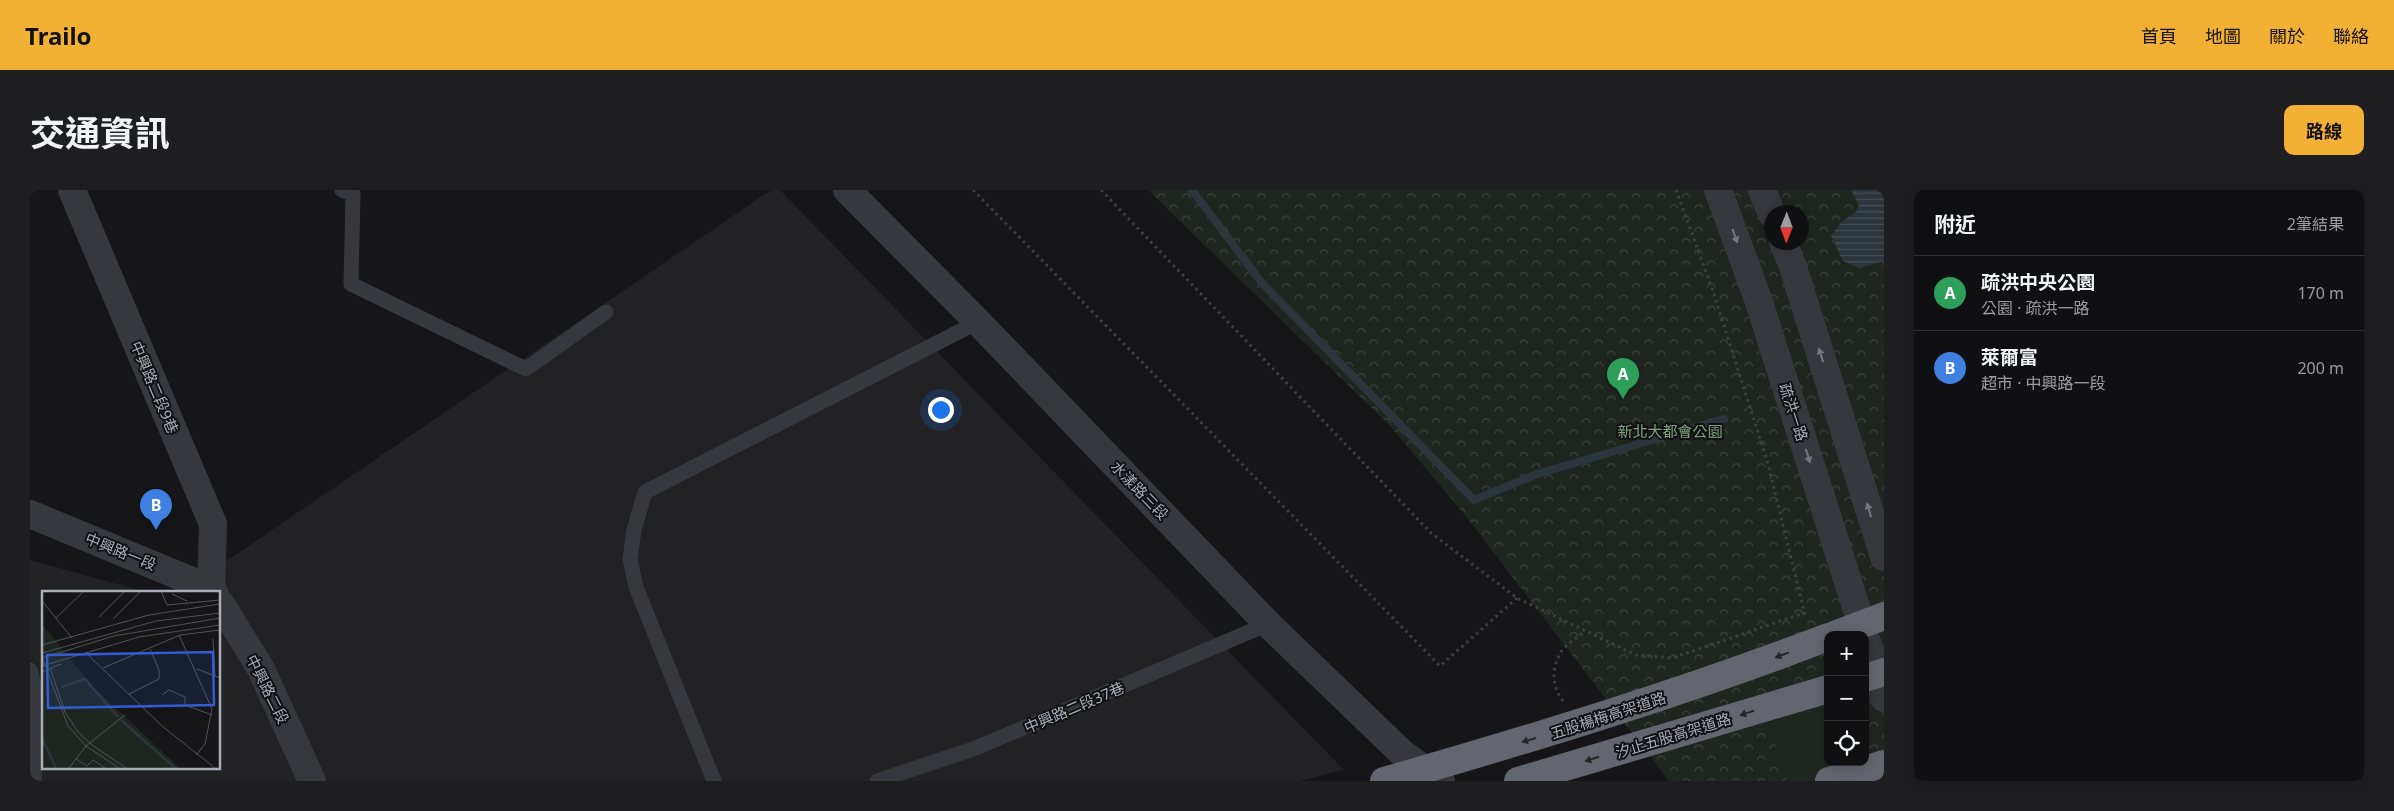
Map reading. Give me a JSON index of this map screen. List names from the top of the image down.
{
  "streets": {
    "highway": ["五股楊梅高架道路", "汐止五股高架道路"],
    "street": [
      "中興路二段9巷",
      "疏洪一路",
      "水漾路三段",
      "中興路一段",
      "中興路二段"
    ],
    "lane": ["中興路二段37巷"]
  },
  "crossings": [
    ["水漾路三段", "中興路二段37巷"]
  ],
  "one_way": ["五股楊梅高架道路", "汐止五股高架道路"],
  "parks": ["新北大都會公園"],
  "north": "bottom",
  "page": {
    "header": "Trailo",
    "nav": [
      "首頁",
      "地圖",
      "關於",
      "聯絡"
    ],
    "title": "交通資訊",
    "buttons": "路線",
    "heading": ["附近", "2筆結果"],
    "list": [
      {
        "mark": "A",
        "name": "疏洪中央公園",
        "note": "公園 · 疏洪一路",
        "value": "170 m"
      },
      {
        "mark": "B",
        "name": "萊爾富",
        "note": "超市 · 中興路一段",
        "value": "200 m"
      }
    ],
    "pins": ["A", "B"],
    "map_buttons": ["+", "−"]
  }
}
